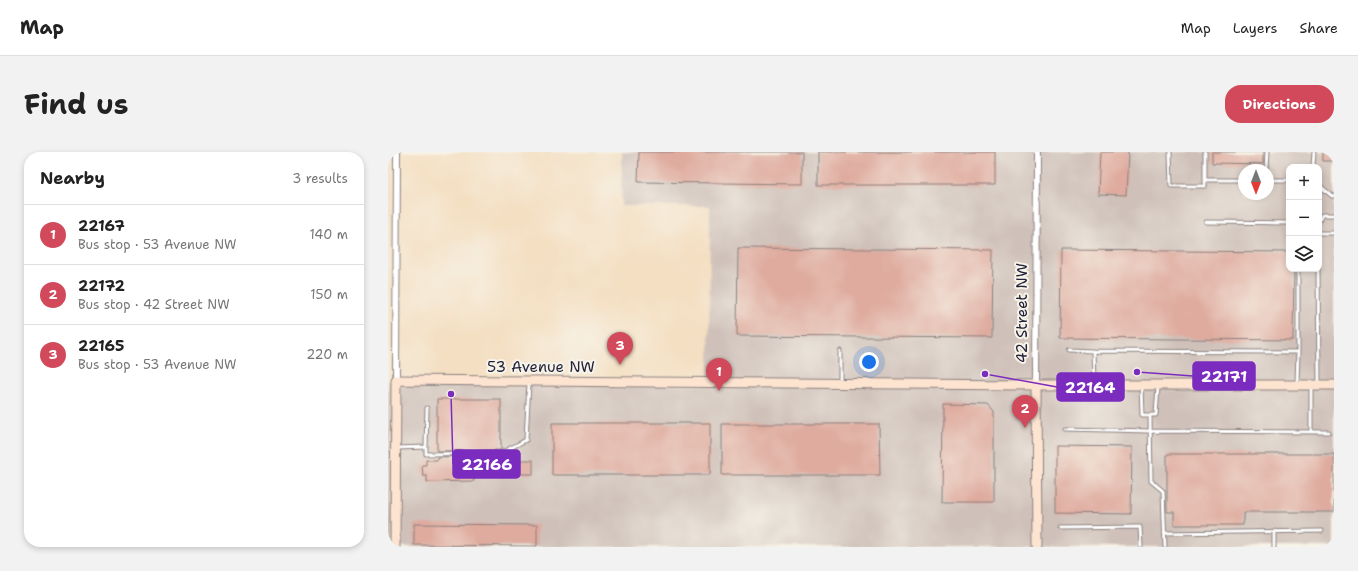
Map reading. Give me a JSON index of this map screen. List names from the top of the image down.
{
  "streets": {
    "street": ["42 Street NW", "53 Avenue NW"]
  },
  "crossings": [
    ["42 Street NW", "53 Avenue NW"]
  ],
  "places": ["22171", "22164", "22166"],
  "north": "bottom",
  "page": {
    "header": "Map",
    "nav": ["Map", "Layers", "Share"],
    "title": "Find us",
    "buttons": "Directions",
    "heading": ["Nearby", "3 results"],
    "map_buttons": ["+", "−"],
    "list": [
      {
        "mark": "1",
        "name": "22167",
        "note": "Bus stop · 53 Avenue NW",
        "value": "140 m"
      },
      {
        "mark": "2",
        "name": "22172",
        "note": "Bus stop · 42 Street NW",
        "value": "150 m"
      },
      {
        "mark": "3",
        "name": "22165",
        "note": "Bus stop · 53 Avenue NW",
        "value": "220 m"
      }
    ],
    "pins": ["3", "1", "2"]
  }
}
